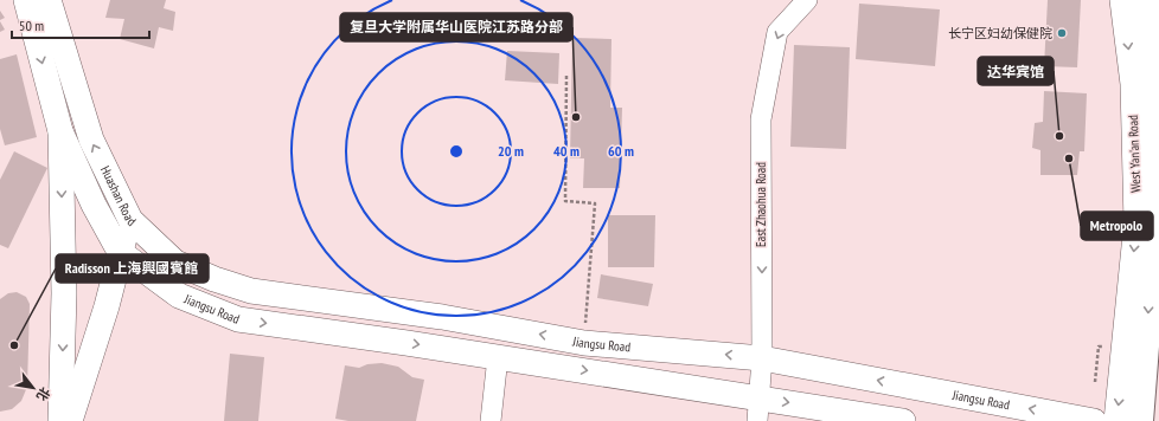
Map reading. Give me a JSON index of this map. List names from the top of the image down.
{
  "streets": {
    "main road": ["West Yan'an Road", "Huashan Road", "Jiangsu Road"],
    "street": ["East Zhaohua Road"]
  },
  "crossings": [
    ["Huashan Road", "Jiangsu Road"],
    ["East Zhaohua Road", "Jiangsu Road"]
  ],
  "one_way": ["West Yan'an Road", "East Zhaohua Road"],
  "places": [
    "长宁区妇幼保健院",
    "复旦大学附属华山医院江苏路分部",
    "达华宾馆",
    "Metropolo",
    "Radisson 上海興國賓館"
  ],
  "scale_bar": "50 m",
  "north": "bottom right",
  "rings": ["20 m", "40 m", "60 m"]
}
